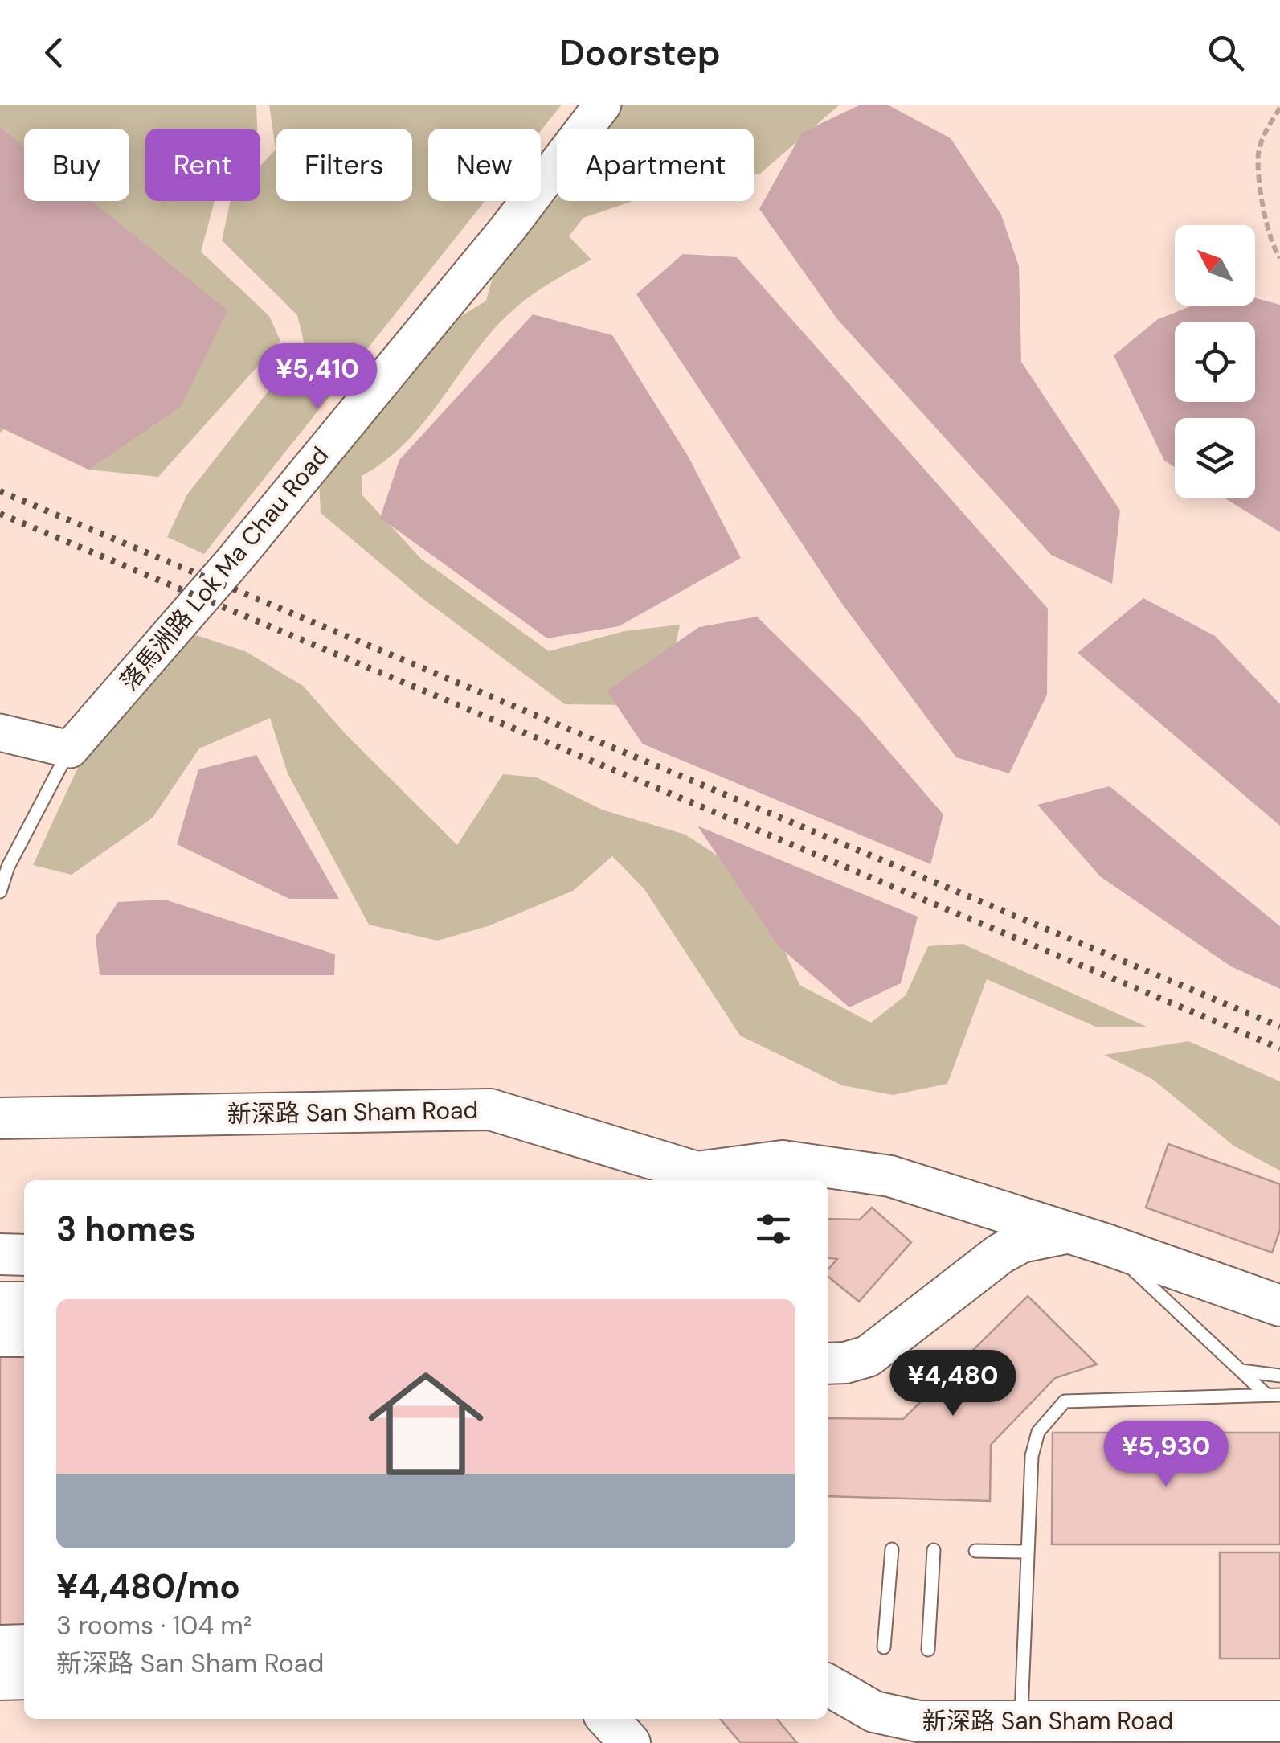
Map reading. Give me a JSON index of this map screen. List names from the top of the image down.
{
  "streets": {
    "main road": ["新深路 San Sham Road"],
    "street": ["落馬洲路 Lok Ma Chau Road"]
  },
  "north": "top left",
  "page": {
    "header": "Doorstep",
    "chip": [
      "Buy",
      "Rent",
      "Filters",
      "New",
      "Apartment"
    ],
    "price": ["¥5,410", "¥4,480", "¥5,930"],
    "heading": "3 homes",
    "list": [
      {
        "name": "¥4,480/mo",
        "note": "3 rooms · 104 m² · 新深路 San Sham Road"
      }
    ]
  }
}
